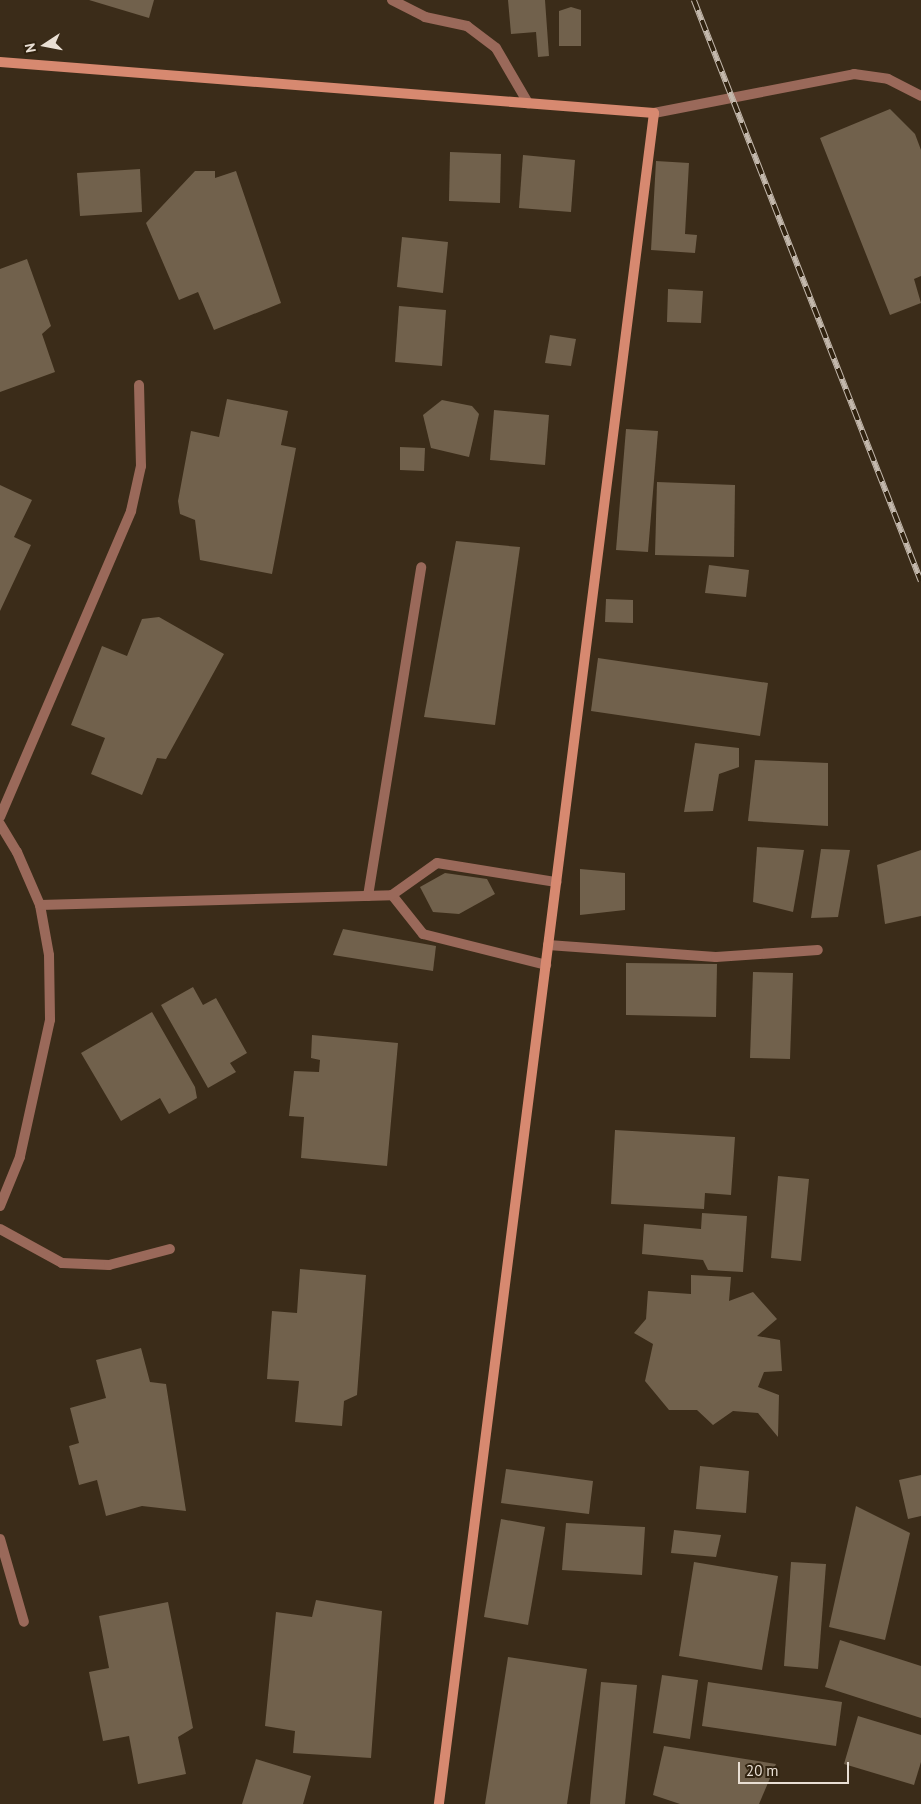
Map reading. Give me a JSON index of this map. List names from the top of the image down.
{
  "scale_bar": "20 m",
  "north": "left"
}
